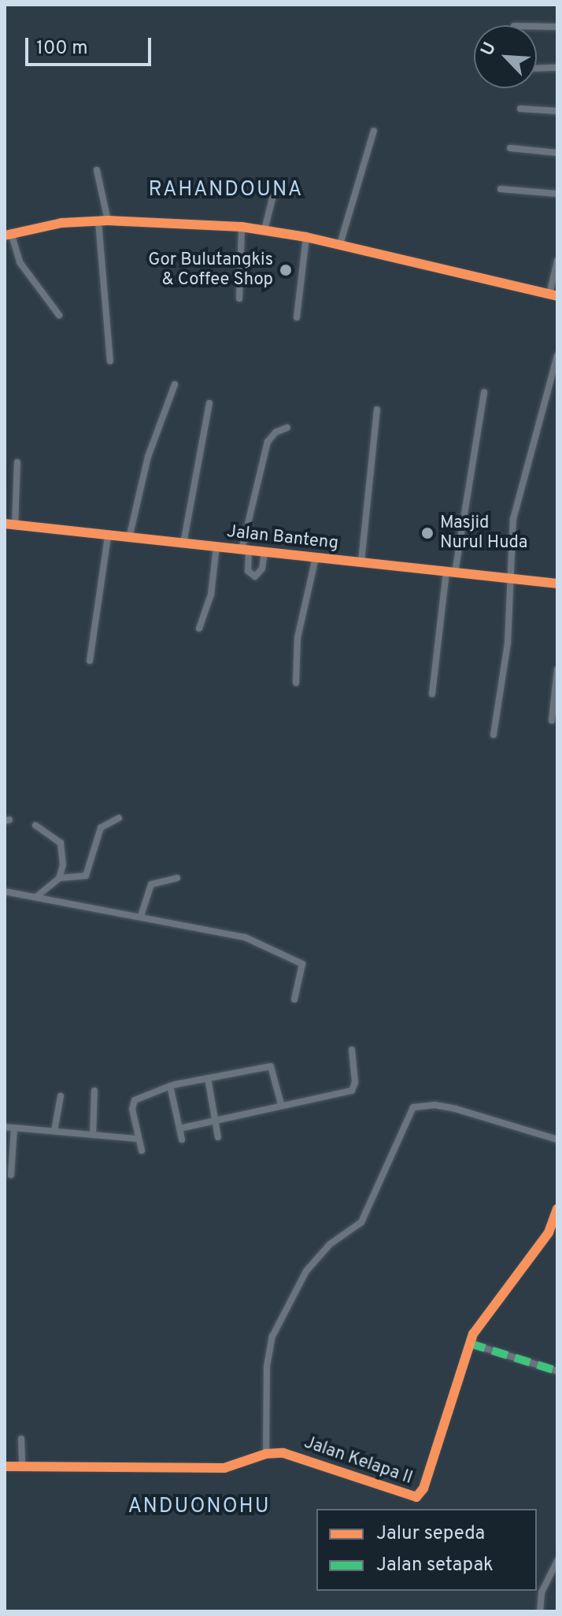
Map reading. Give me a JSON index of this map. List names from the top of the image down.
{
  "streets": {
    "street": ["Jalan Banteng", "Jalan Kelapa II"]
  },
  "districts": ["RAHANDOUNA", "ANDUONOHU"],
  "places": ["Gor Bulutangkis & Coffee Shop", "Masjid Nurul Huda"],
  "legend": ["Jalur sepeda", "Jalan setapak"],
  "scale_bar": "100 m",
  "north": "top left"
}
